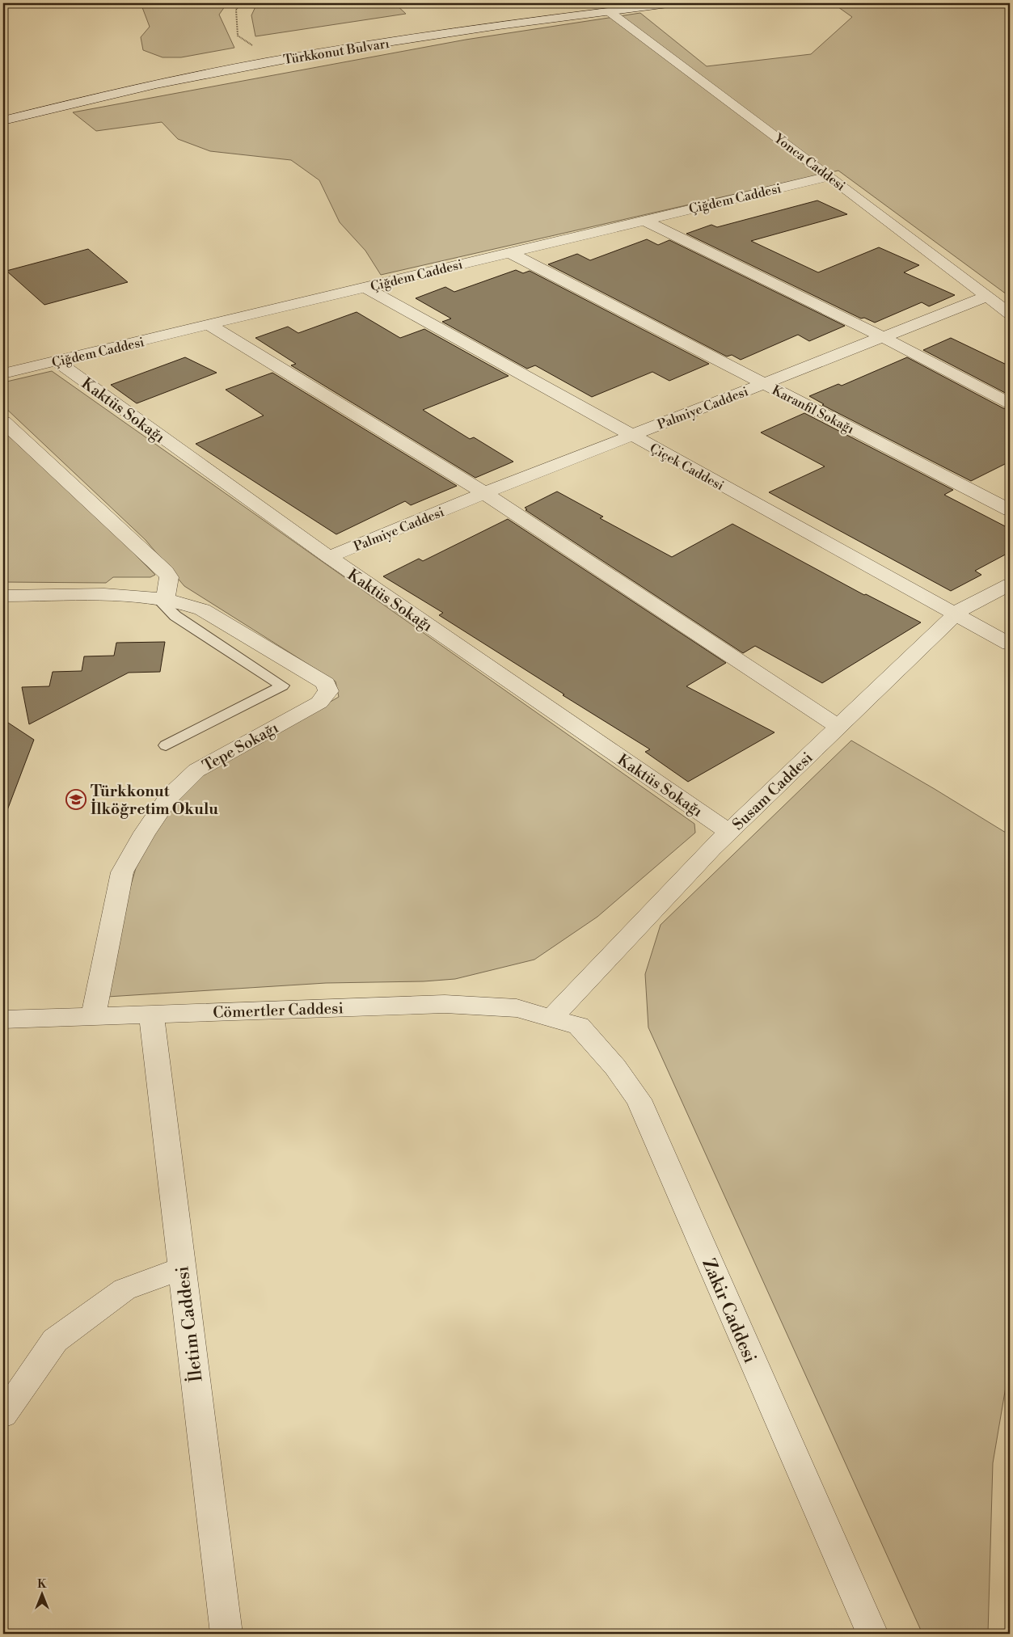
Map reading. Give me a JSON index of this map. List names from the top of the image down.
{
  "streets": {
    "street": [
      "Türkkonut Bulvarı",
      "Yonca Caddesi",
      "Çiğdem Caddesi",
      "Palmiye Caddesi",
      "Karanfil Sokağı",
      "Kaktüs Sokağı",
      "Çiçek Caddesi",
      "Tepe Sokağı",
      "Susam Caddesi",
      "Cömertler Caddesi",
      "Zakir Caddesi",
      "İletim Caddesi"
    ]
  },
  "crossings": [
    ["Türkkonut Bulvarı", "Yonca Caddesi"],
    ["Yonca Caddesi", "Çiğdem Caddesi"],
    ["Yonca Caddesi", "Palmiye Caddesi"],
    ["Çiğdem Caddesi", "Karanfil Sokağı"],
    ["Çiğdem Caddesi", "Kaktüs Sokağı"],
    ["Çiğdem Caddesi", "Çiçek Caddesi"],
    ["Palmiye Caddesi", "Karanfil Sokağı"],
    ["Palmiye Caddesi", "Kaktüs Sokağı"],
    ["Palmiye Caddesi", "Çiçek Caddesi"],
    ["Kaktüs Sokağı", "Susam Caddesi"],
    ["Çiçek Caddesi", "Susam Caddesi"],
    ["Tepe Sokağı", "Cömertler Caddesi"],
    ["Susam Caddesi", "Cömertler Caddesi"],
    ["Susam Caddesi", "Zakir Caddesi"],
    ["Cömertler Caddesi", "Zakir Caddesi"],
    ["Cömertler Caddesi", "İletim Caddesi"]
  ],
  "places": {
    "school or university": ["Türkkonut İlköğretim Okulu"]
  },
  "north": "top"
}
